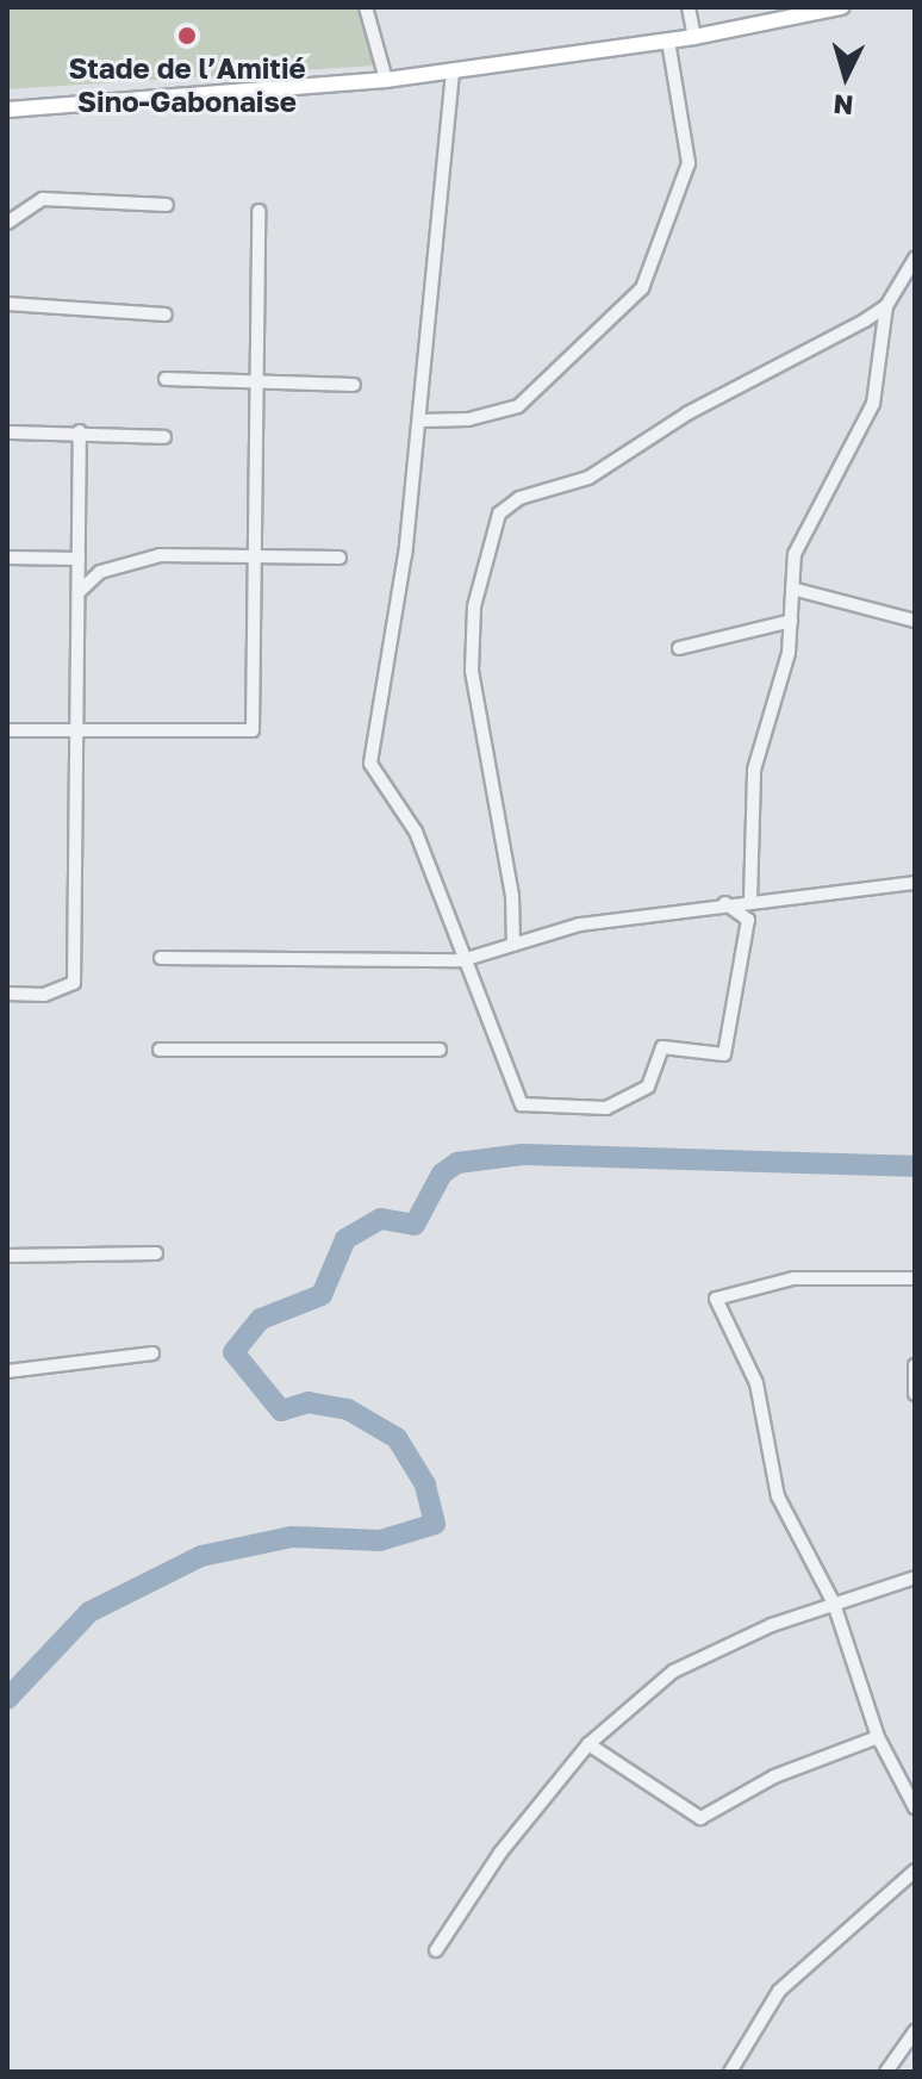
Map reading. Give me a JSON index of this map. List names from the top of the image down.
{
  "places": ["Stade de l’Amitié Sino-Gabonaise"],
  "north": "bottom"
}
